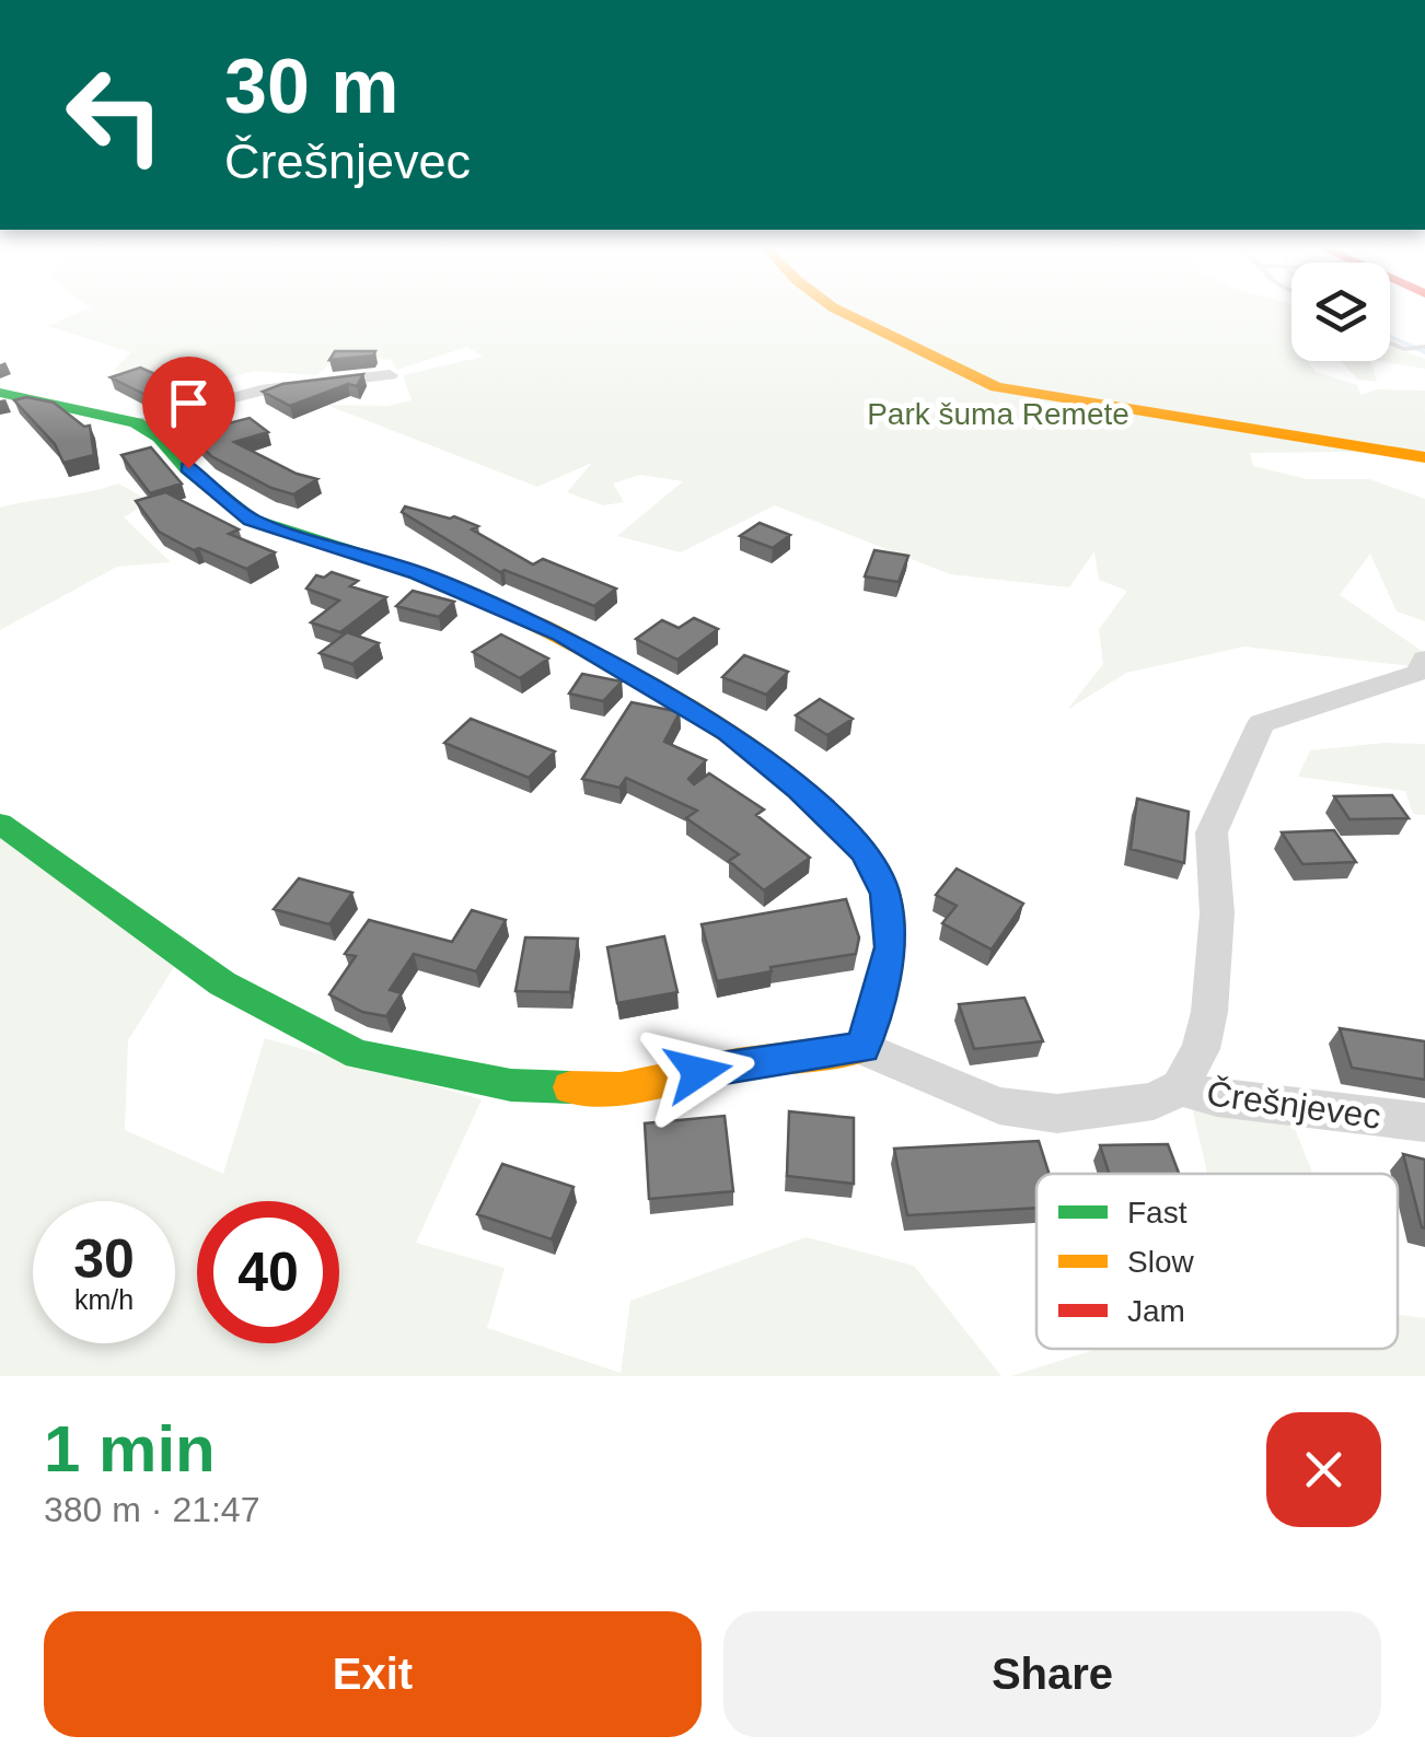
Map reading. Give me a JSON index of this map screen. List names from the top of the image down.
{
  "streets": {
    "street": ["Črešnjevec"]
  },
  "parks": ["Park šuma Remete"],
  "legend": ["Fast", "Slow", "Jam"],
  "page": {
    "turn": ["30 m", "Črešnjevec"],
    "speed": "30 km/h",
    "limit": "40",
    "heading": ["1 min", "380 m · 21:47"],
    "buttons": ["Exit", "Share"]
  }
}
